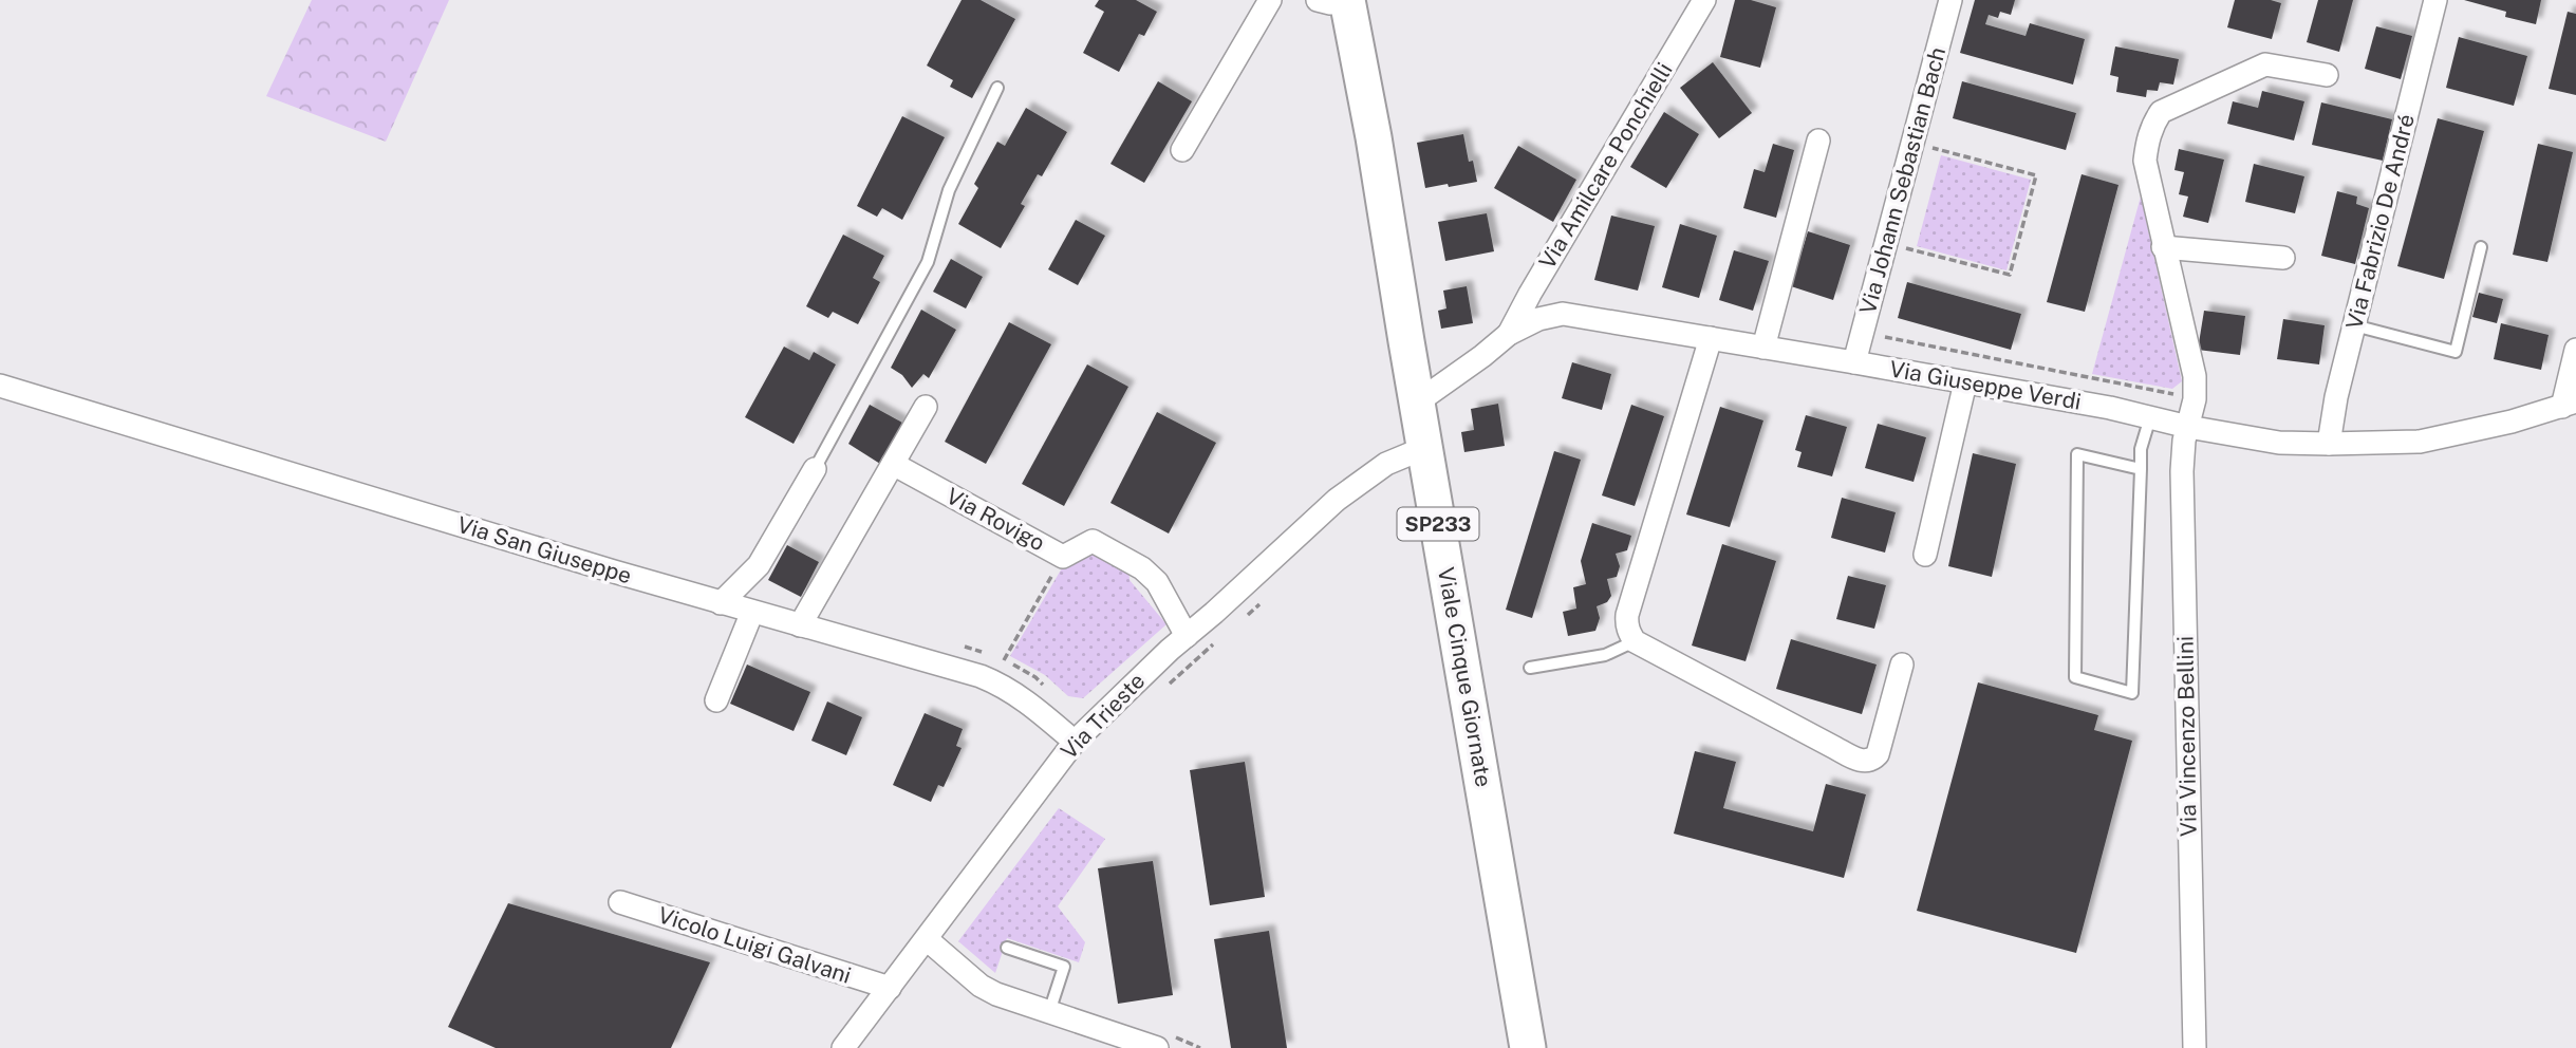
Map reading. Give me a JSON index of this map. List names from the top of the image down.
{
  "streets": {
    "main road": ["SP233", "Viale Cinque Giornate"],
    "street": [
      "Via Amilcare Ponchielli",
      "Via Johann Sebastian Bach",
      "Via Fabrizio De André",
      "Via Giuseppe Verdi",
      "Via Rovigo",
      "Via San Giuseppe",
      "Via Trieste",
      "Via Vincenzo Bellini",
      "Vicolo Luigi Galvani"
    ]
  },
  "crossings": [
    ["Via Amilcare Ponchielli", "Via Giuseppe Verdi"],
    ["Via Johann Sebastian Bach", "Via Giuseppe Verdi"],
    ["Via Fabrizio De André", "Via Giuseppe Verdi"],
    ["Via Giuseppe Verdi", "Viale Cinque Giornate"],
    ["Via Giuseppe Verdi", "Via Vincenzo Bellini"],
    ["Via Rovigo", "Via Trieste"],
    ["Via San Giuseppe", "Via Trieste"],
    ["Viale Cinque Giornate", "Via Trieste"],
    ["Via Trieste", "Vicolo Luigi Galvani"]
  ]
}
